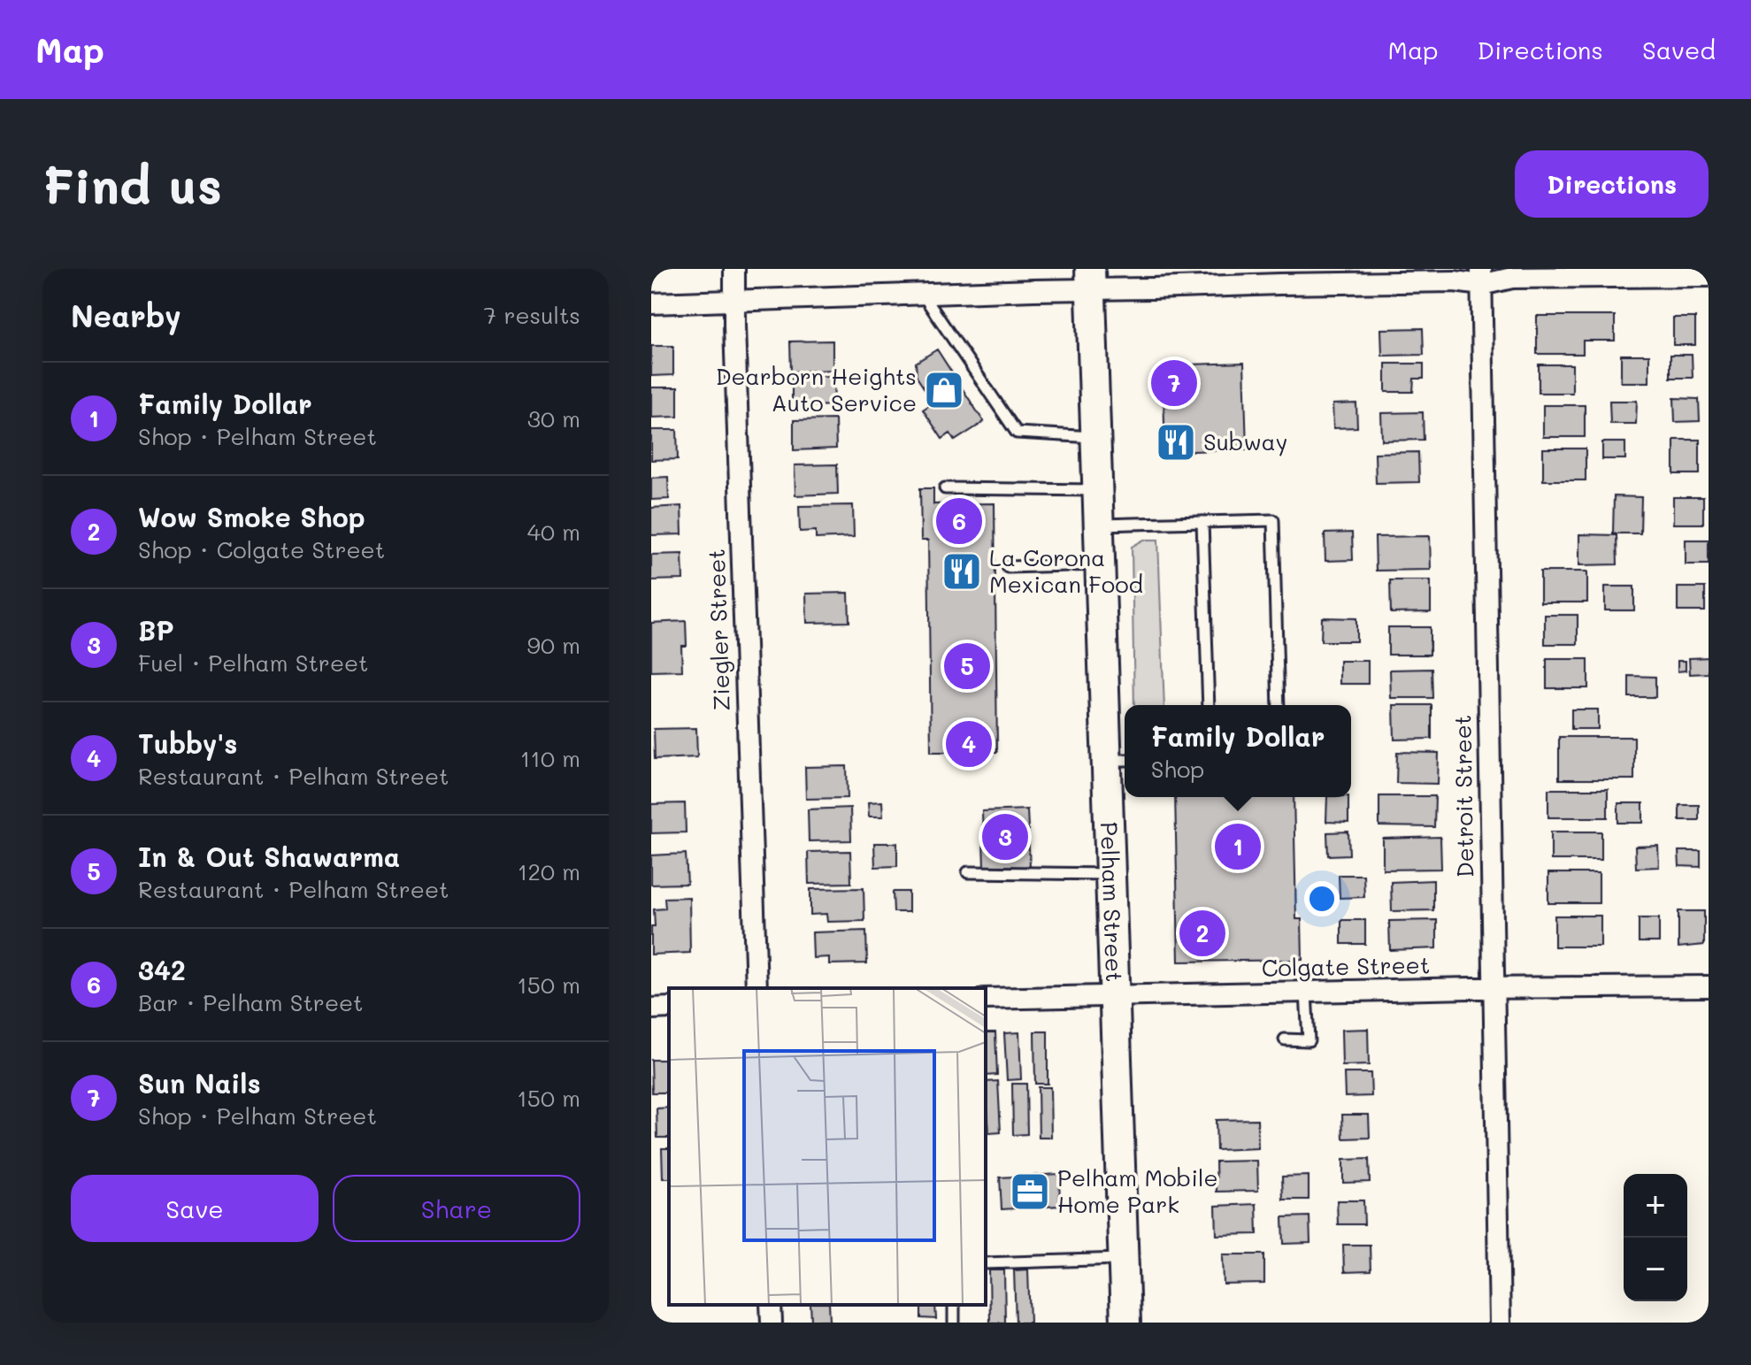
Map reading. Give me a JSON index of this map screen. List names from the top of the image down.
{
  "streets": {
    "street": [
      "Ziegler Street",
      "Detroit Street",
      "Pelham Street",
      "Colgate Street"
    ]
  },
  "crossings": [
    ["Detroit Street", "Colgate Street"],
    ["Pelham Street", "Colgate Street"]
  ],
  "places": {
    "shop": ["Dearborn Heights Auto Service"],
    "restaurant": ["Subway", "La Corona Mexican Food"],
    "office": ["Pelham Mobile Home Park"]
  },
  "page": {
    "header": "Map",
    "nav": ["Map", "Directions", "Saved"],
    "buttons": [
      "Directions",
      ["Save", "Share"]
    ],
    "title": "Find us",
    "heading": ["Nearby", "7 results"],
    "pins": [
      "7",
      "6",
      "5",
      "4",
      "3",
      "1",
      "2"
    ],
    "list": [
      {
        "mark": "1",
        "name": "Family Dollar",
        "note": "Shop · Pelham Street",
        "value": "30 m"
      },
      {
        "mark": "2",
        "name": "Wow Smoke Shop",
        "note": "Shop · Colgate Street",
        "value": "40 m"
      },
      {
        "mark": "3",
        "name": "BP",
        "note": "Fuel · Pelham Street",
        "value": "90 m"
      },
      {
        "mark": "4",
        "name": "Tubby's",
        "note": "Restaurant · Pelham Street",
        "value": "110 m"
      },
      {
        "mark": "5",
        "name": "In & Out Shawarma",
        "note": "Restaurant · Pelham Street",
        "value": "120 m"
      },
      {
        "mark": "6",
        "name": "342",
        "note": "Bar · Pelham Street",
        "value": "150 m"
      },
      {
        "mark": "7",
        "name": "Sun Nails",
        "note": "Shop · Pelham Street",
        "value": "150 m"
      }
    ],
    "popup": ["Family Dollar", "Shop"],
    "map_buttons": ["+", "−"]
  }
}
